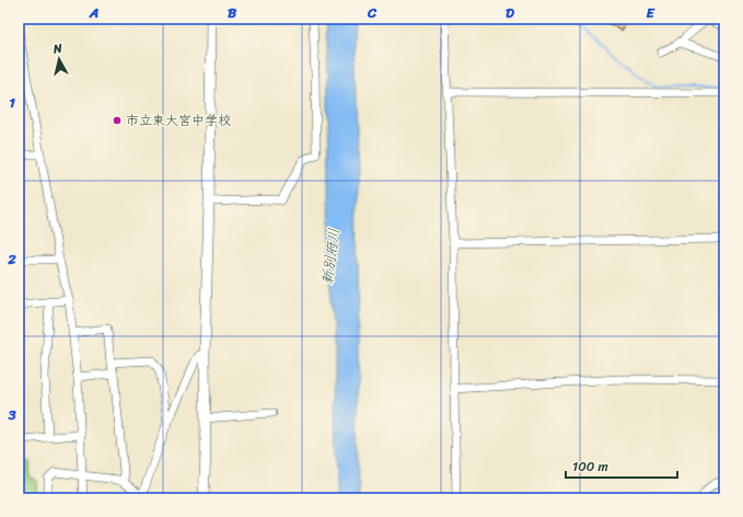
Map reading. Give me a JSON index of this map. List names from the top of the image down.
{
  "water": ["新別府川"],
  "places": ["市立東大宮中学校"],
  "scale_bar": "100 m",
  "north": "top",
  "grid": {
    "columns": [
      "A",
      "B",
      "C",
      "D",
      "E"
    ],
    "rows": ["1", "2", "3"]
  }
}
